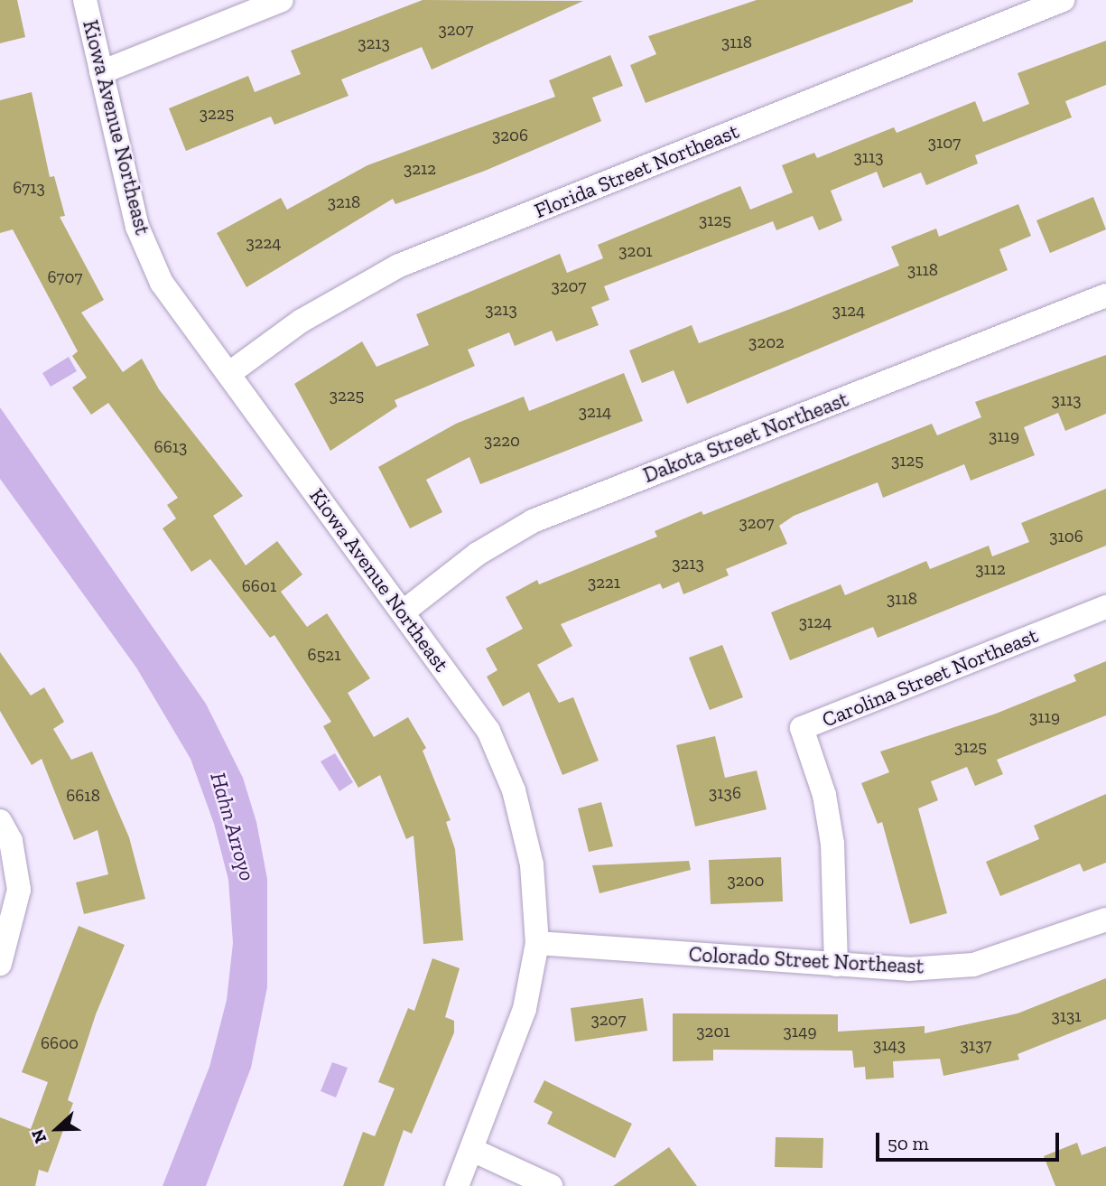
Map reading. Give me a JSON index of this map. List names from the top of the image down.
{
  "streets": {
    "street": [
      "Kiowa Avenue Northeast",
      "Florida Street Northeast",
      "Dakota Street Northeast",
      "Carolina Street Northeast",
      "Colorado Street Northeast"
    ]
  },
  "crossings": [
    ["Kiowa Avenue Northeast", "Florida Street Northeast"],
    ["Kiowa Avenue Northeast", "Dakota Street Northeast"],
    ["Kiowa Avenue Northeast", "Colorado Street Northeast"],
    ["Carolina Street Northeast", "Colorado Street Northeast"]
  ],
  "water": ["Hahn Arroyo"],
  "house_numbers": [
    "3207",
    "3118",
    "3213",
    "3225",
    "3206",
    "3107",
    "3113",
    "3212",
    "6713",
    "3218",
    "3125",
    "3224",
    "3201",
    "3118",
    "6707",
    "3207",
    "3213",
    "3124",
    "3202",
    "3225",
    "3113",
    "3214",
    "3119",
    "3220",
    "6613",
    "3125",
    "3207",
    "3106",
    "3213",
    "3112",
    "3221",
    "6601",
    "3118",
    "3124",
    "6521",
    "3119",
    "3125",
    "3136",
    "6618",
    "3200",
    "3131",
    "3207",
    "3201",
    "3149",
    "6600",
    "3143",
    "3137"
  ],
  "scale_bar": "50 m",
  "north": "left"
}
